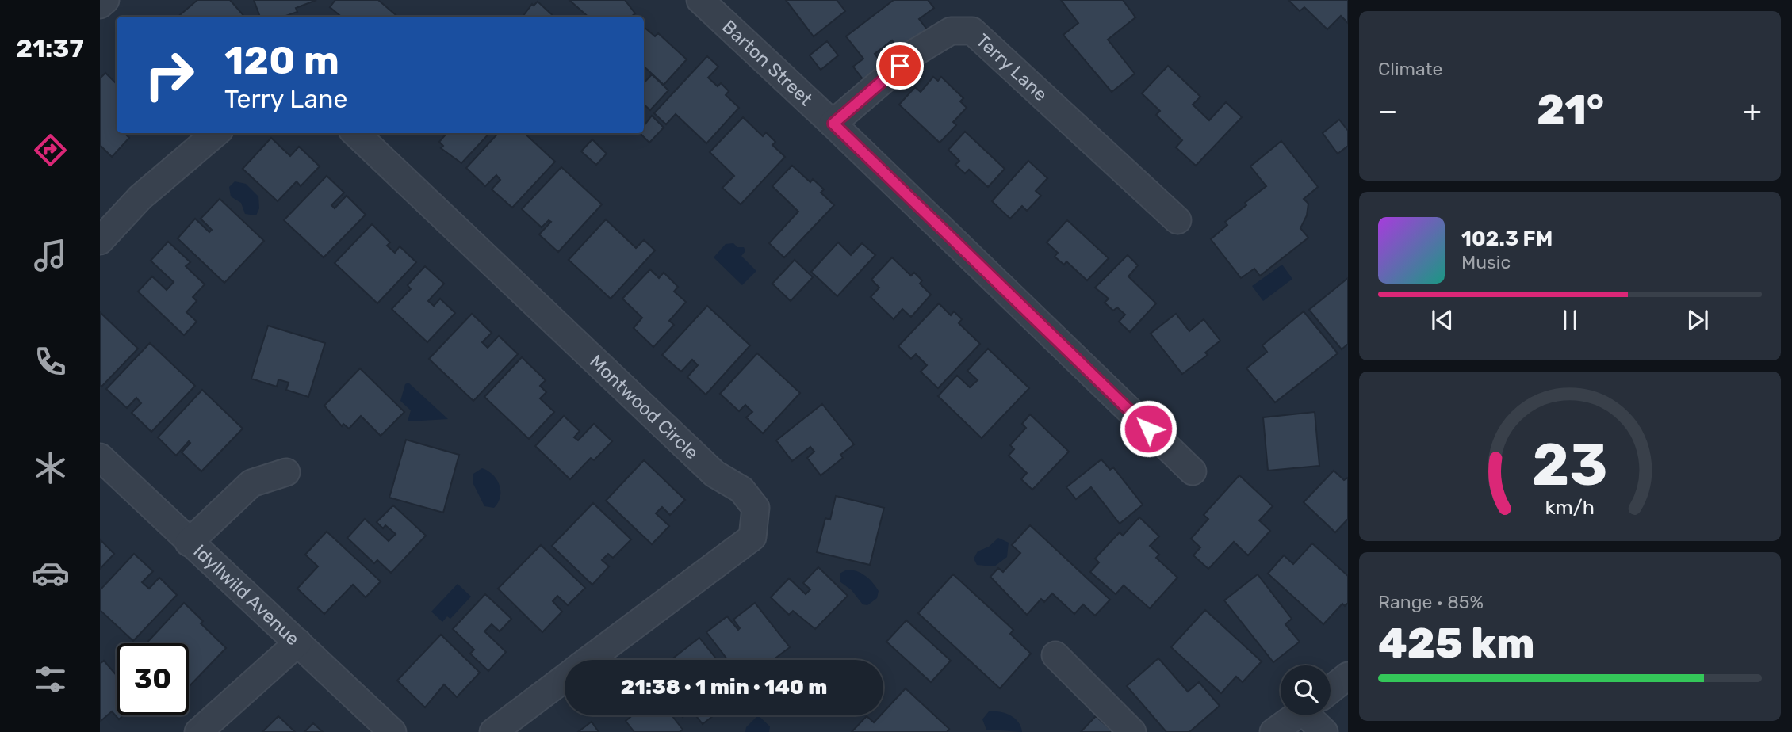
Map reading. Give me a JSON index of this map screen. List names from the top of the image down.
{
  "streets": {
    "street": [
      "Barton Street",
      "Terry Lane",
      "Montwood Circle",
      "Idyllwild Avenue"
    ]
  },
  "crossings": [
    ["Barton Street", "Terry Lane"]
  ],
  "page": {
    "tabs": "21:37",
    "tile": [
      "Climate",
      ["Range · 85%", "425 km"]
    ],
    "turn": ["120 m", "Terry Lane"],
    "heat": ["−", "21°", "+"],
    "song": ["102.3 FM", "Music"],
    "limit": "30",
    "trip": "21:38 · 1 min · 140 m",
    "gauge": ["23", "km/h"]
  }
}
